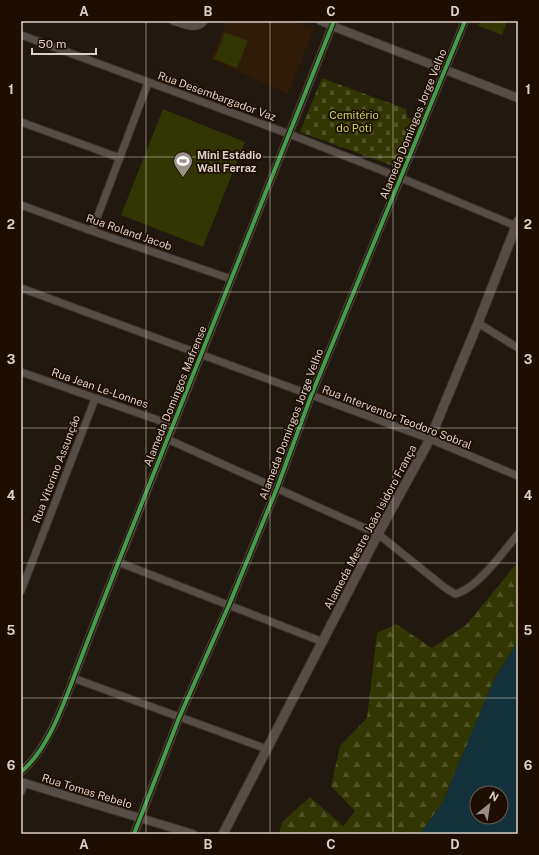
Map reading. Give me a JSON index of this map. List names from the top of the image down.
{
  "streets": {
    "main road": ["Alameda Mestre João Isidoro França"],
    "street": [
      "Rua Desembargador Vaz",
      "Alameda Domingos Jorge Velho",
      "Rua Roland Jacob",
      "Rua Jean Le-Lonnes",
      "Alameda Domingos Mafrense",
      "Rua Interventor Teodoro Sobral",
      "Rua Vitorino Assunção",
      "Rua Tomas Rebelo"
    ]
  },
  "crossings": [
    ["Rua Desembargador Vaz", "Alameda Domingos Jorge Velho"],
    ["Rua Desembargador Vaz", "Alameda Domingos Mafrense"],
    ["Rua Desembargador Vaz", "Alameda Mestre João Isidoro França"],
    ["Alameda Domingos Jorge Velho", "Rua Interventor Teodoro Sobral"],
    ["Alameda Domingos Jorge Velho", "Rua Tomas Rebelo"],
    ["Rua Roland Jacob", "Alameda Domingos Mafrense"],
    ["Rua Jean Le-Lonnes", "Alameda Domingos Mafrense"],
    ["Rua Jean Le-Lonnes", "Rua Vitorino Assunção"],
    ["Alameda Domingos Mafrense", "Rua Interventor Teodoro Sobral"],
    ["Rua Interventor Teodoro Sobral", "Alameda Mestre João Isidoro França"]
  ],
  "parks": ["Cemitério do Poti"],
  "places": {
    "sports": ["Mini Estádio Wall Ferraz"]
  },
  "scale_bar": "50 m",
  "north": "top right",
  "grid": {
    "columns": [
      "A",
      "B",
      "C",
      "D"
    ],
    "rows": [
      "1",
      "2",
      "3",
      "4",
      "5",
      "6"
    ]
  }
}
